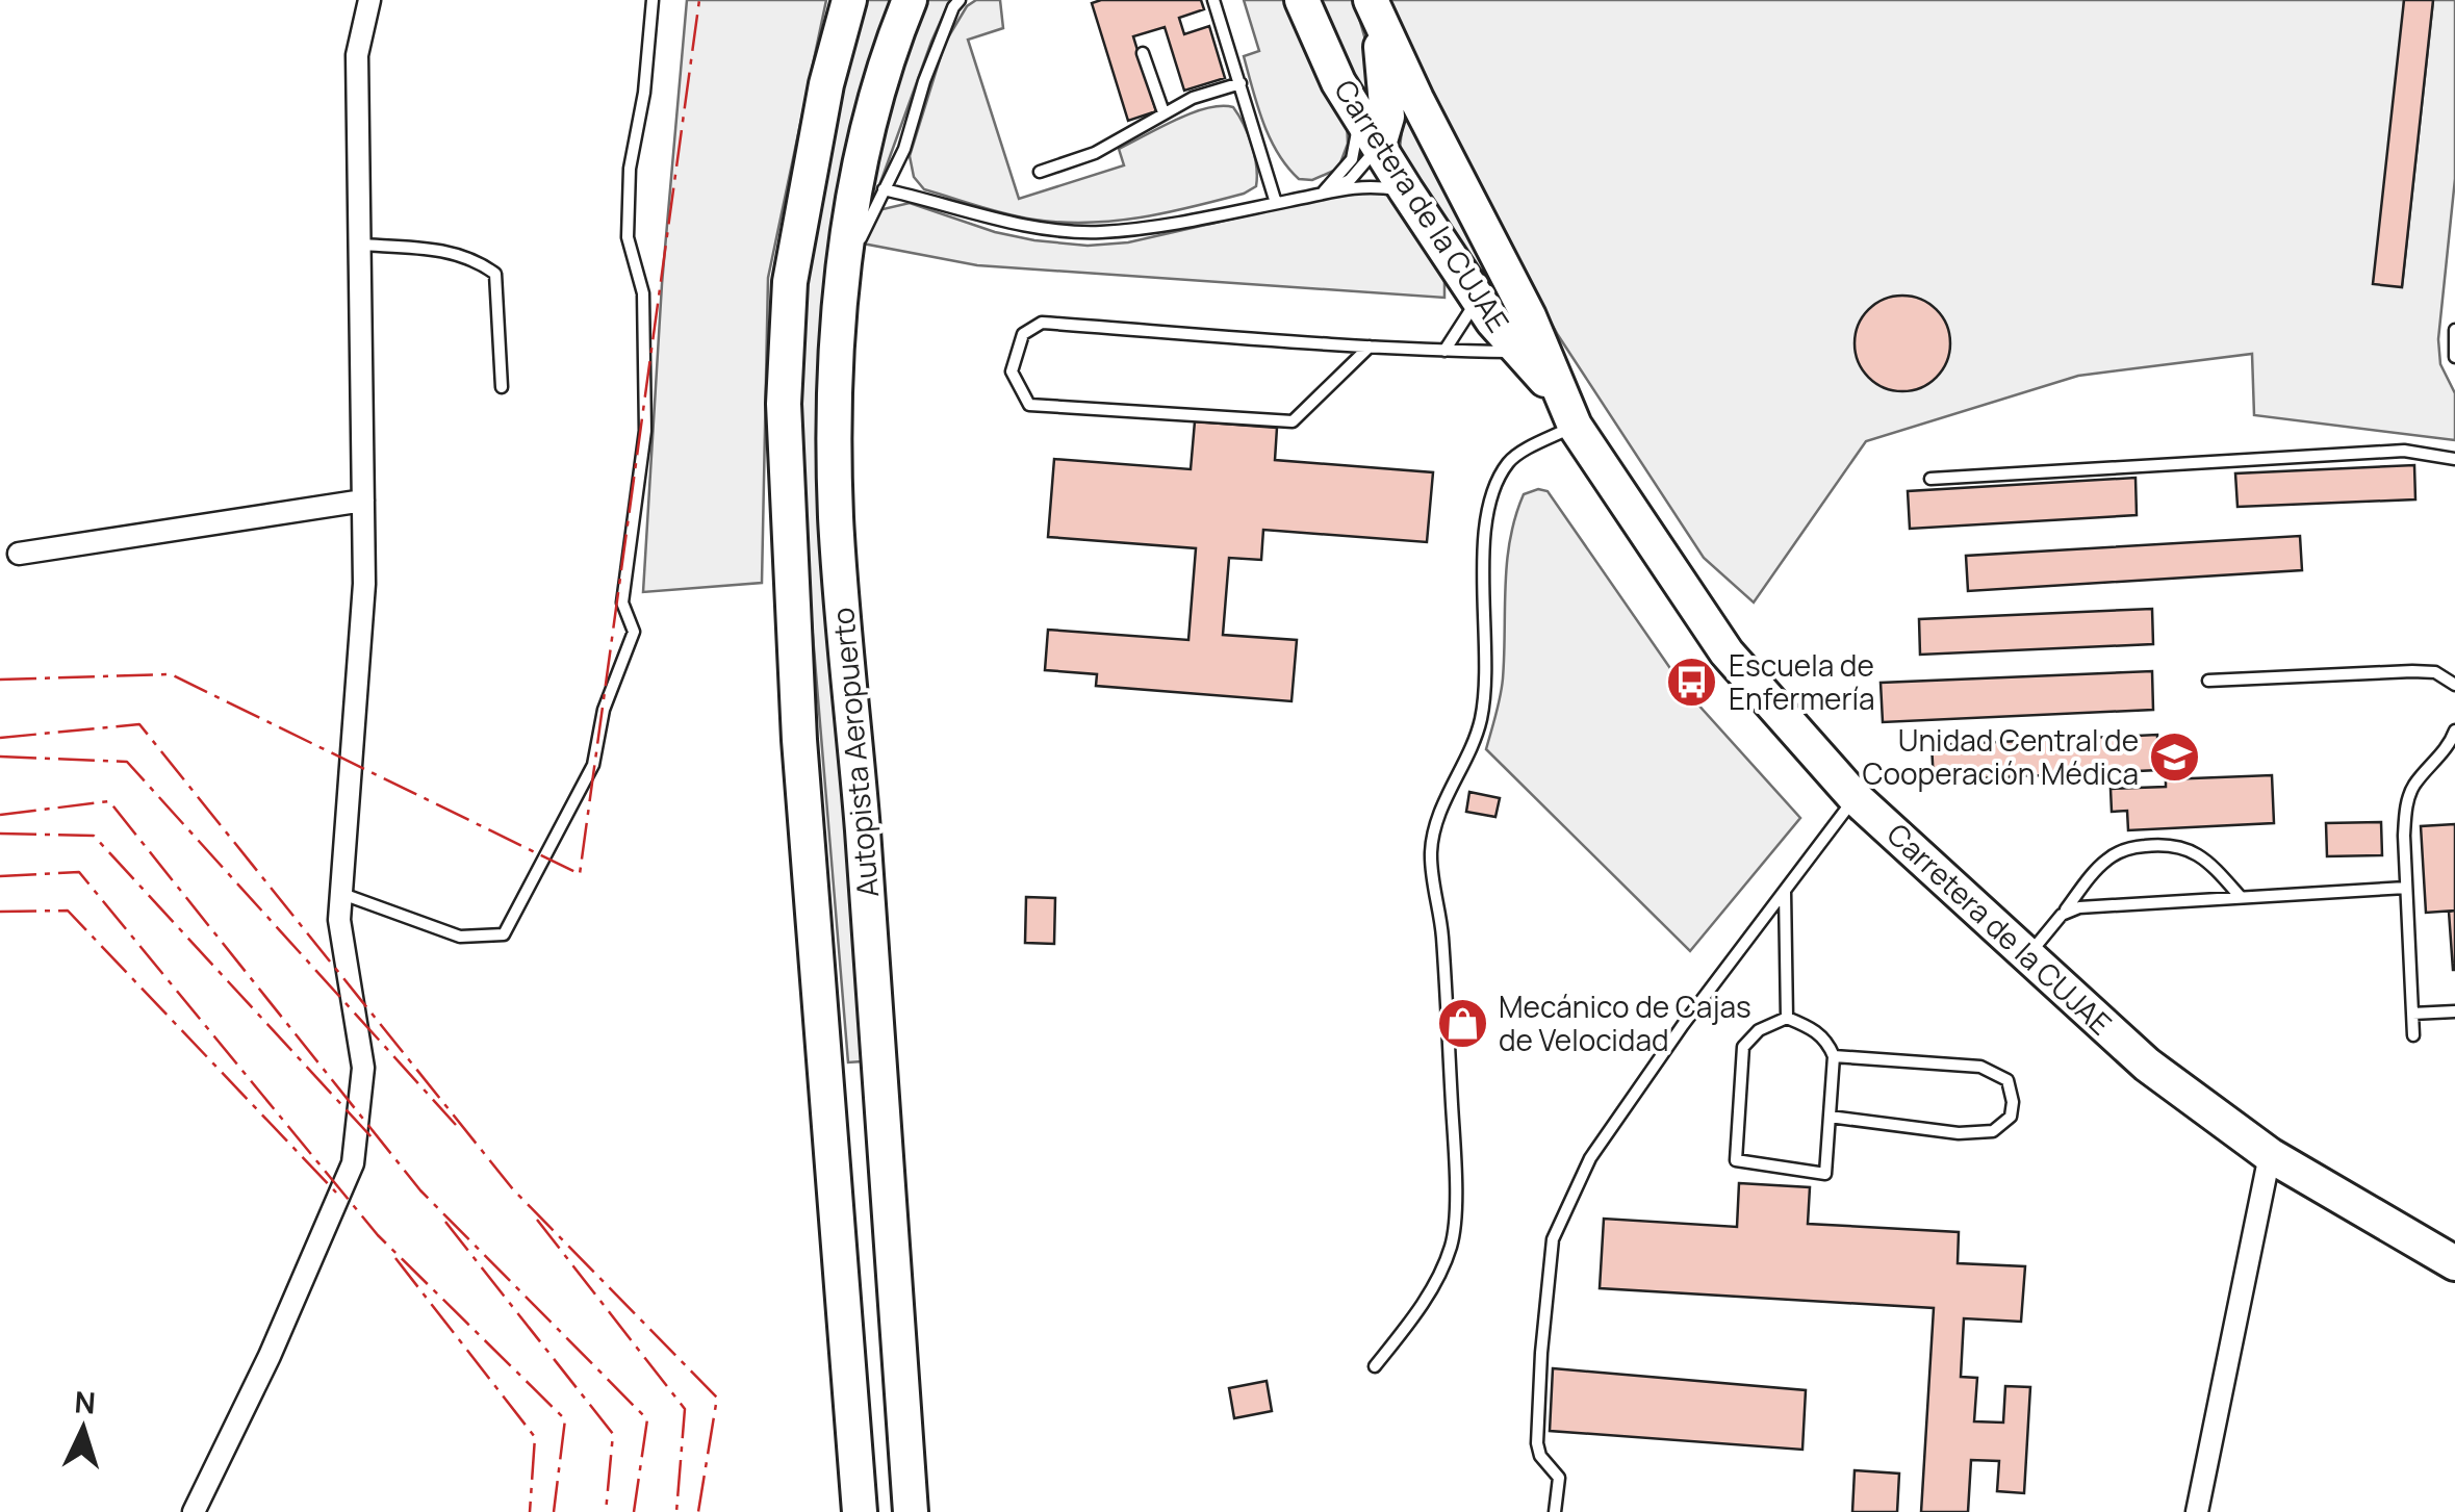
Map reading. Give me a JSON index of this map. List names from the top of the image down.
{
  "streets": {
    "highway": ["Carretera de la CUJAE", "Autopista Aeropuerto"]
  },
  "places": {
    "bus stop": ["Escuela de Enfermería"],
    "school or university": ["Unidad Central de Cooperación Médica"],
    "shop": ["Mecánico de Cajas de Velocidad"]
  },
  "north": "top"
}
